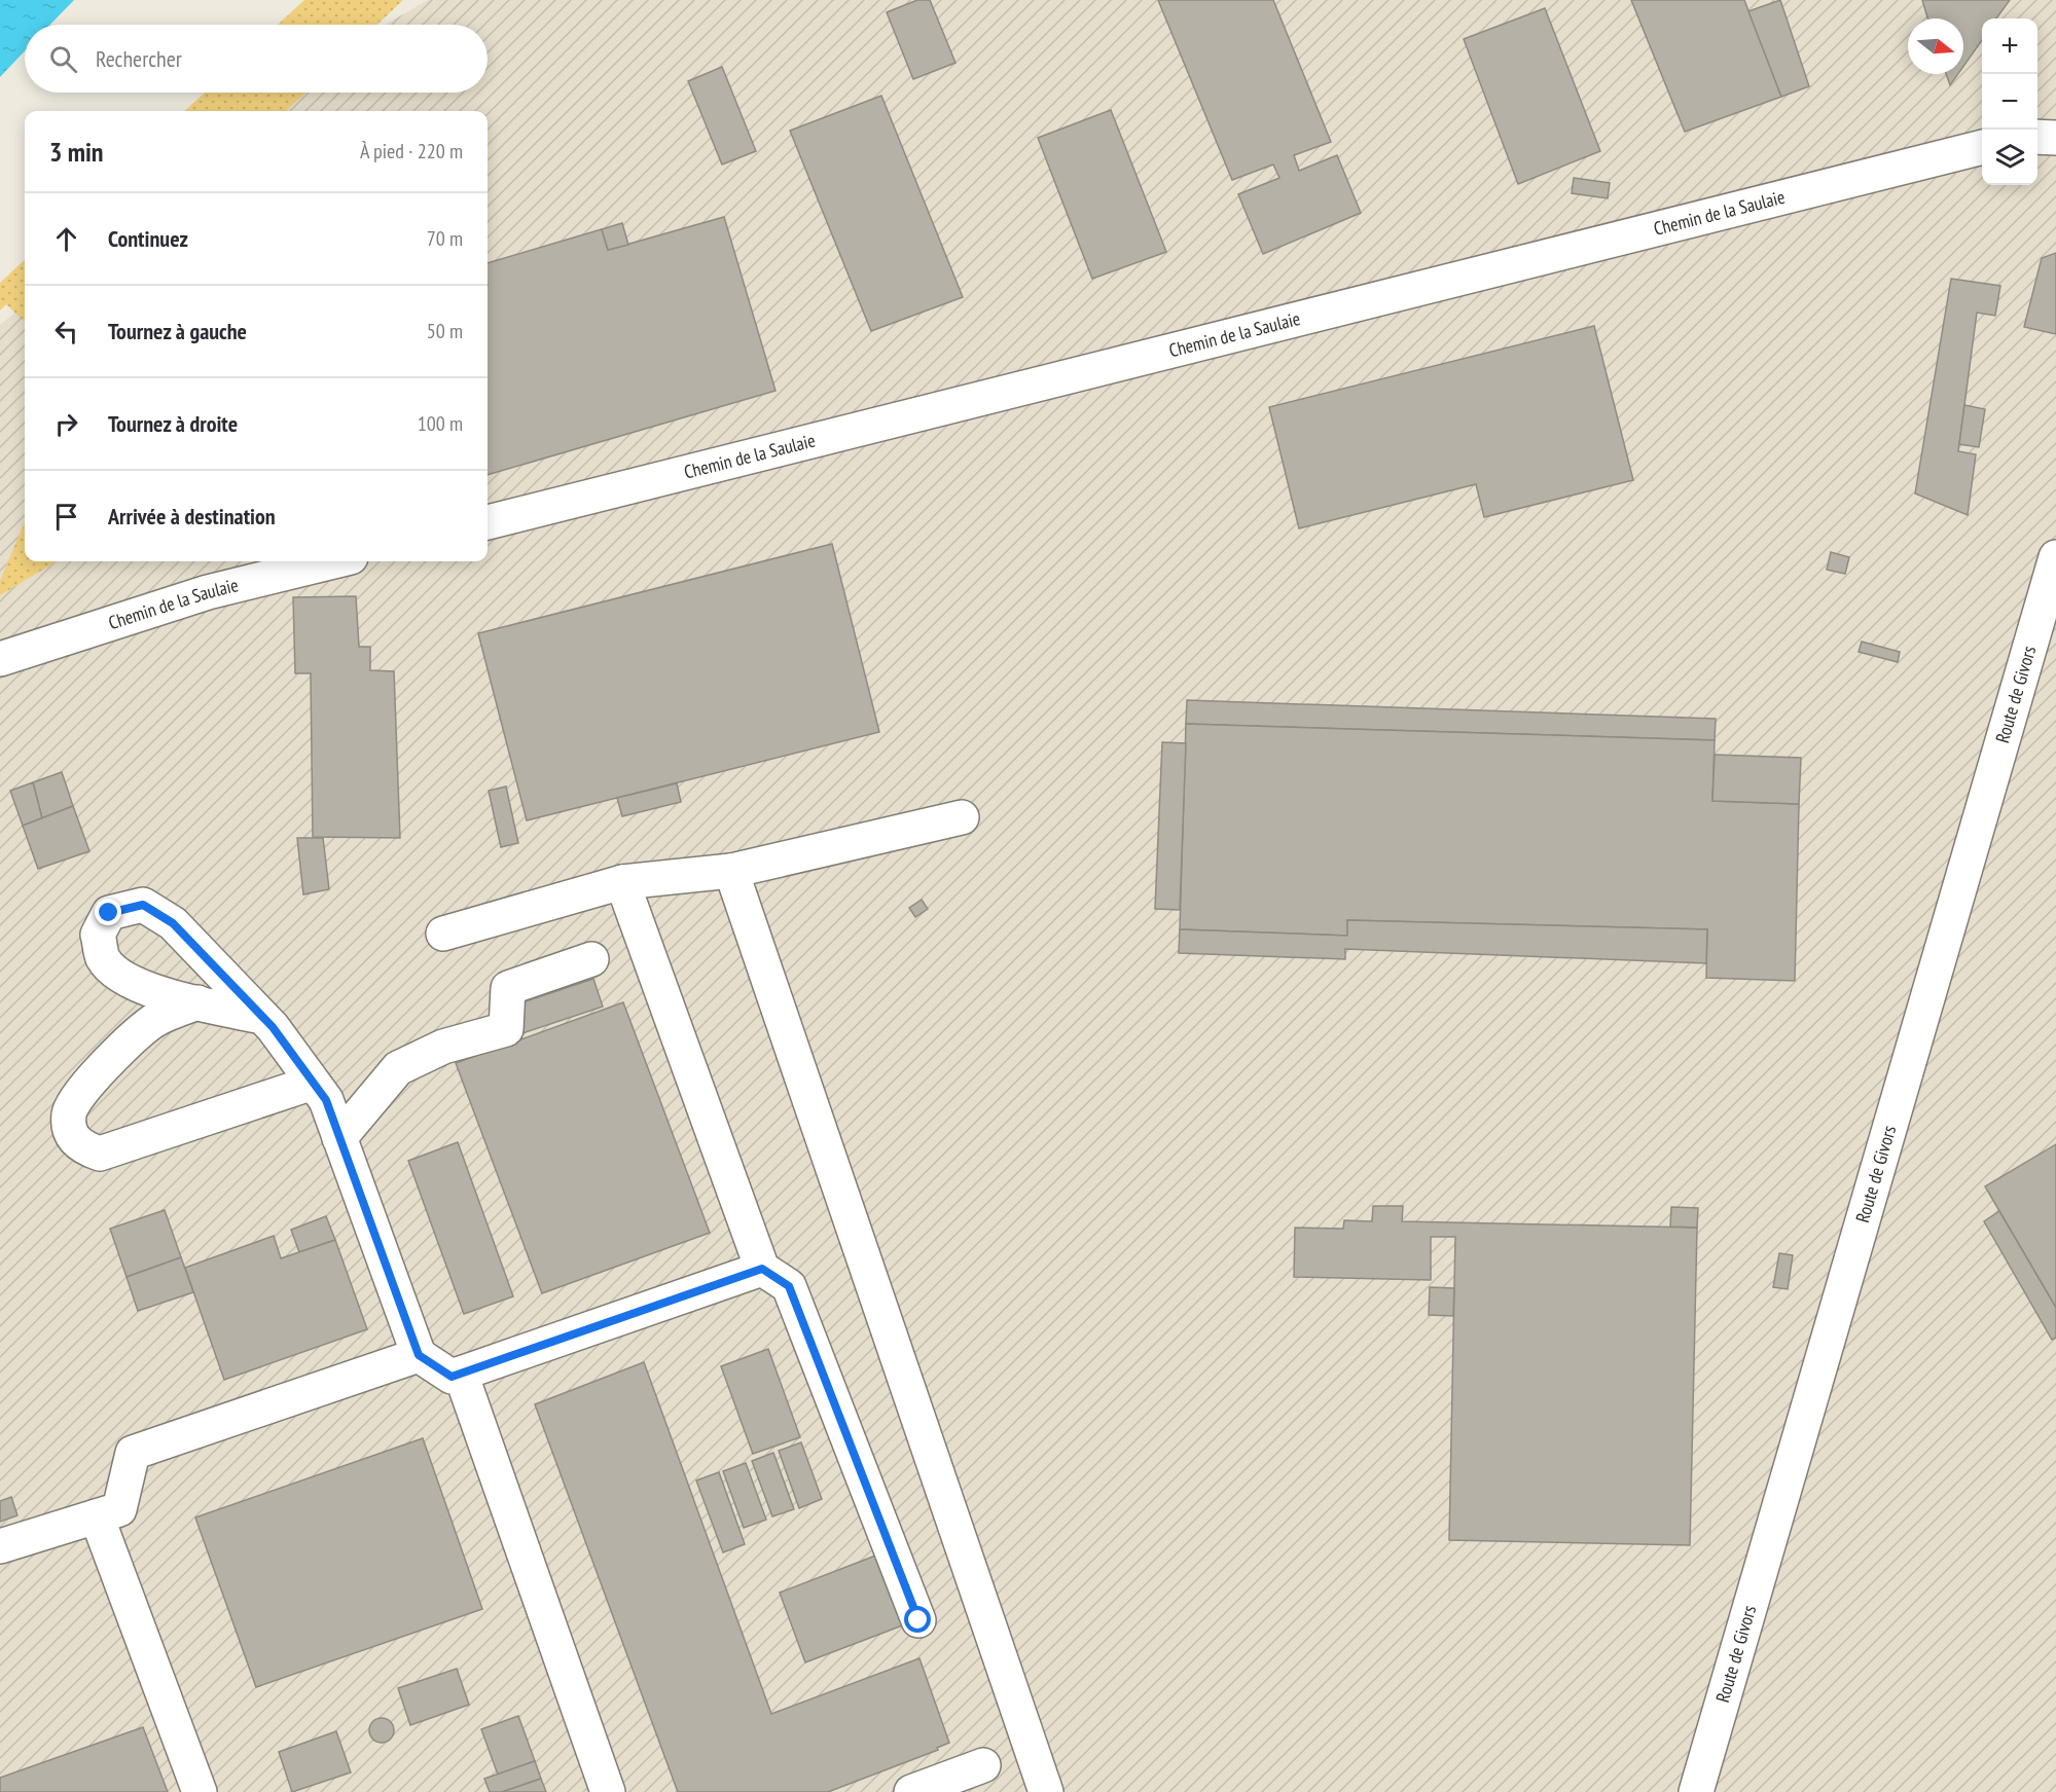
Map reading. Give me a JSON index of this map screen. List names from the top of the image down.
{
  "streets": {
    "street": ["Chemin de la Saulaie", "Route de Givors"]
  },
  "north": "right",
  "page": {
    "map_buttons": ["+", "−"],
    "search": "Rechercher",
    "heading": ["3 min", "À pied · 220 m"],
    "list": [
      ["Continuez", "70 m"],
      ["Tournez à gauche", "50 m"],
      ["Tournez à droite", "100 m"],
      "Arrivée à destination"
    ]
  }
}
